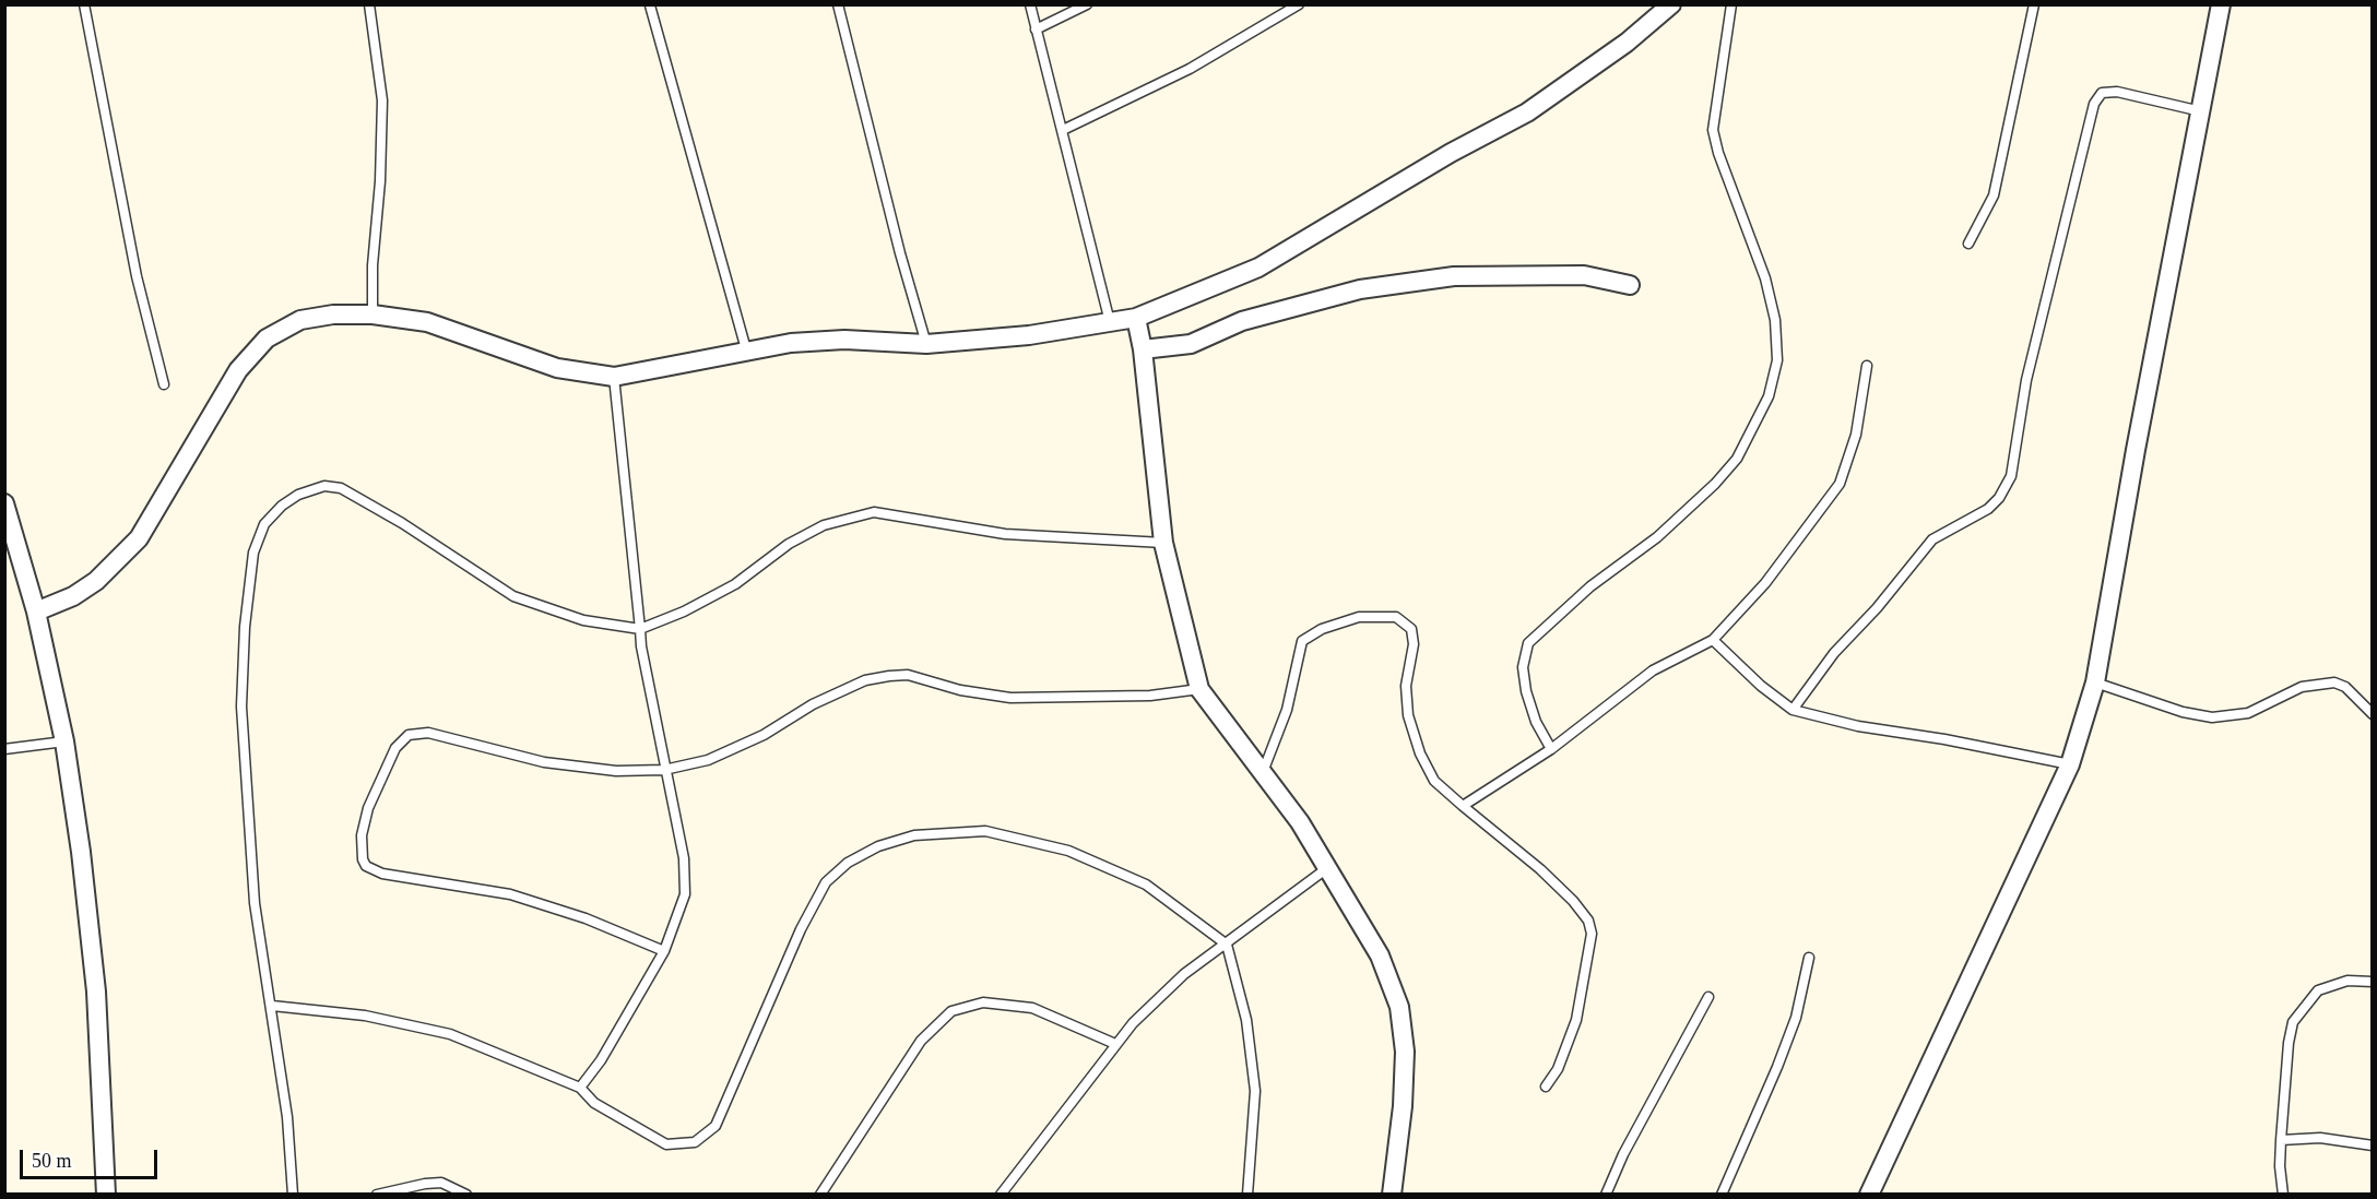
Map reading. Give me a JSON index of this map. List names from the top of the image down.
{
  "scale_bar": "50 m"
}
